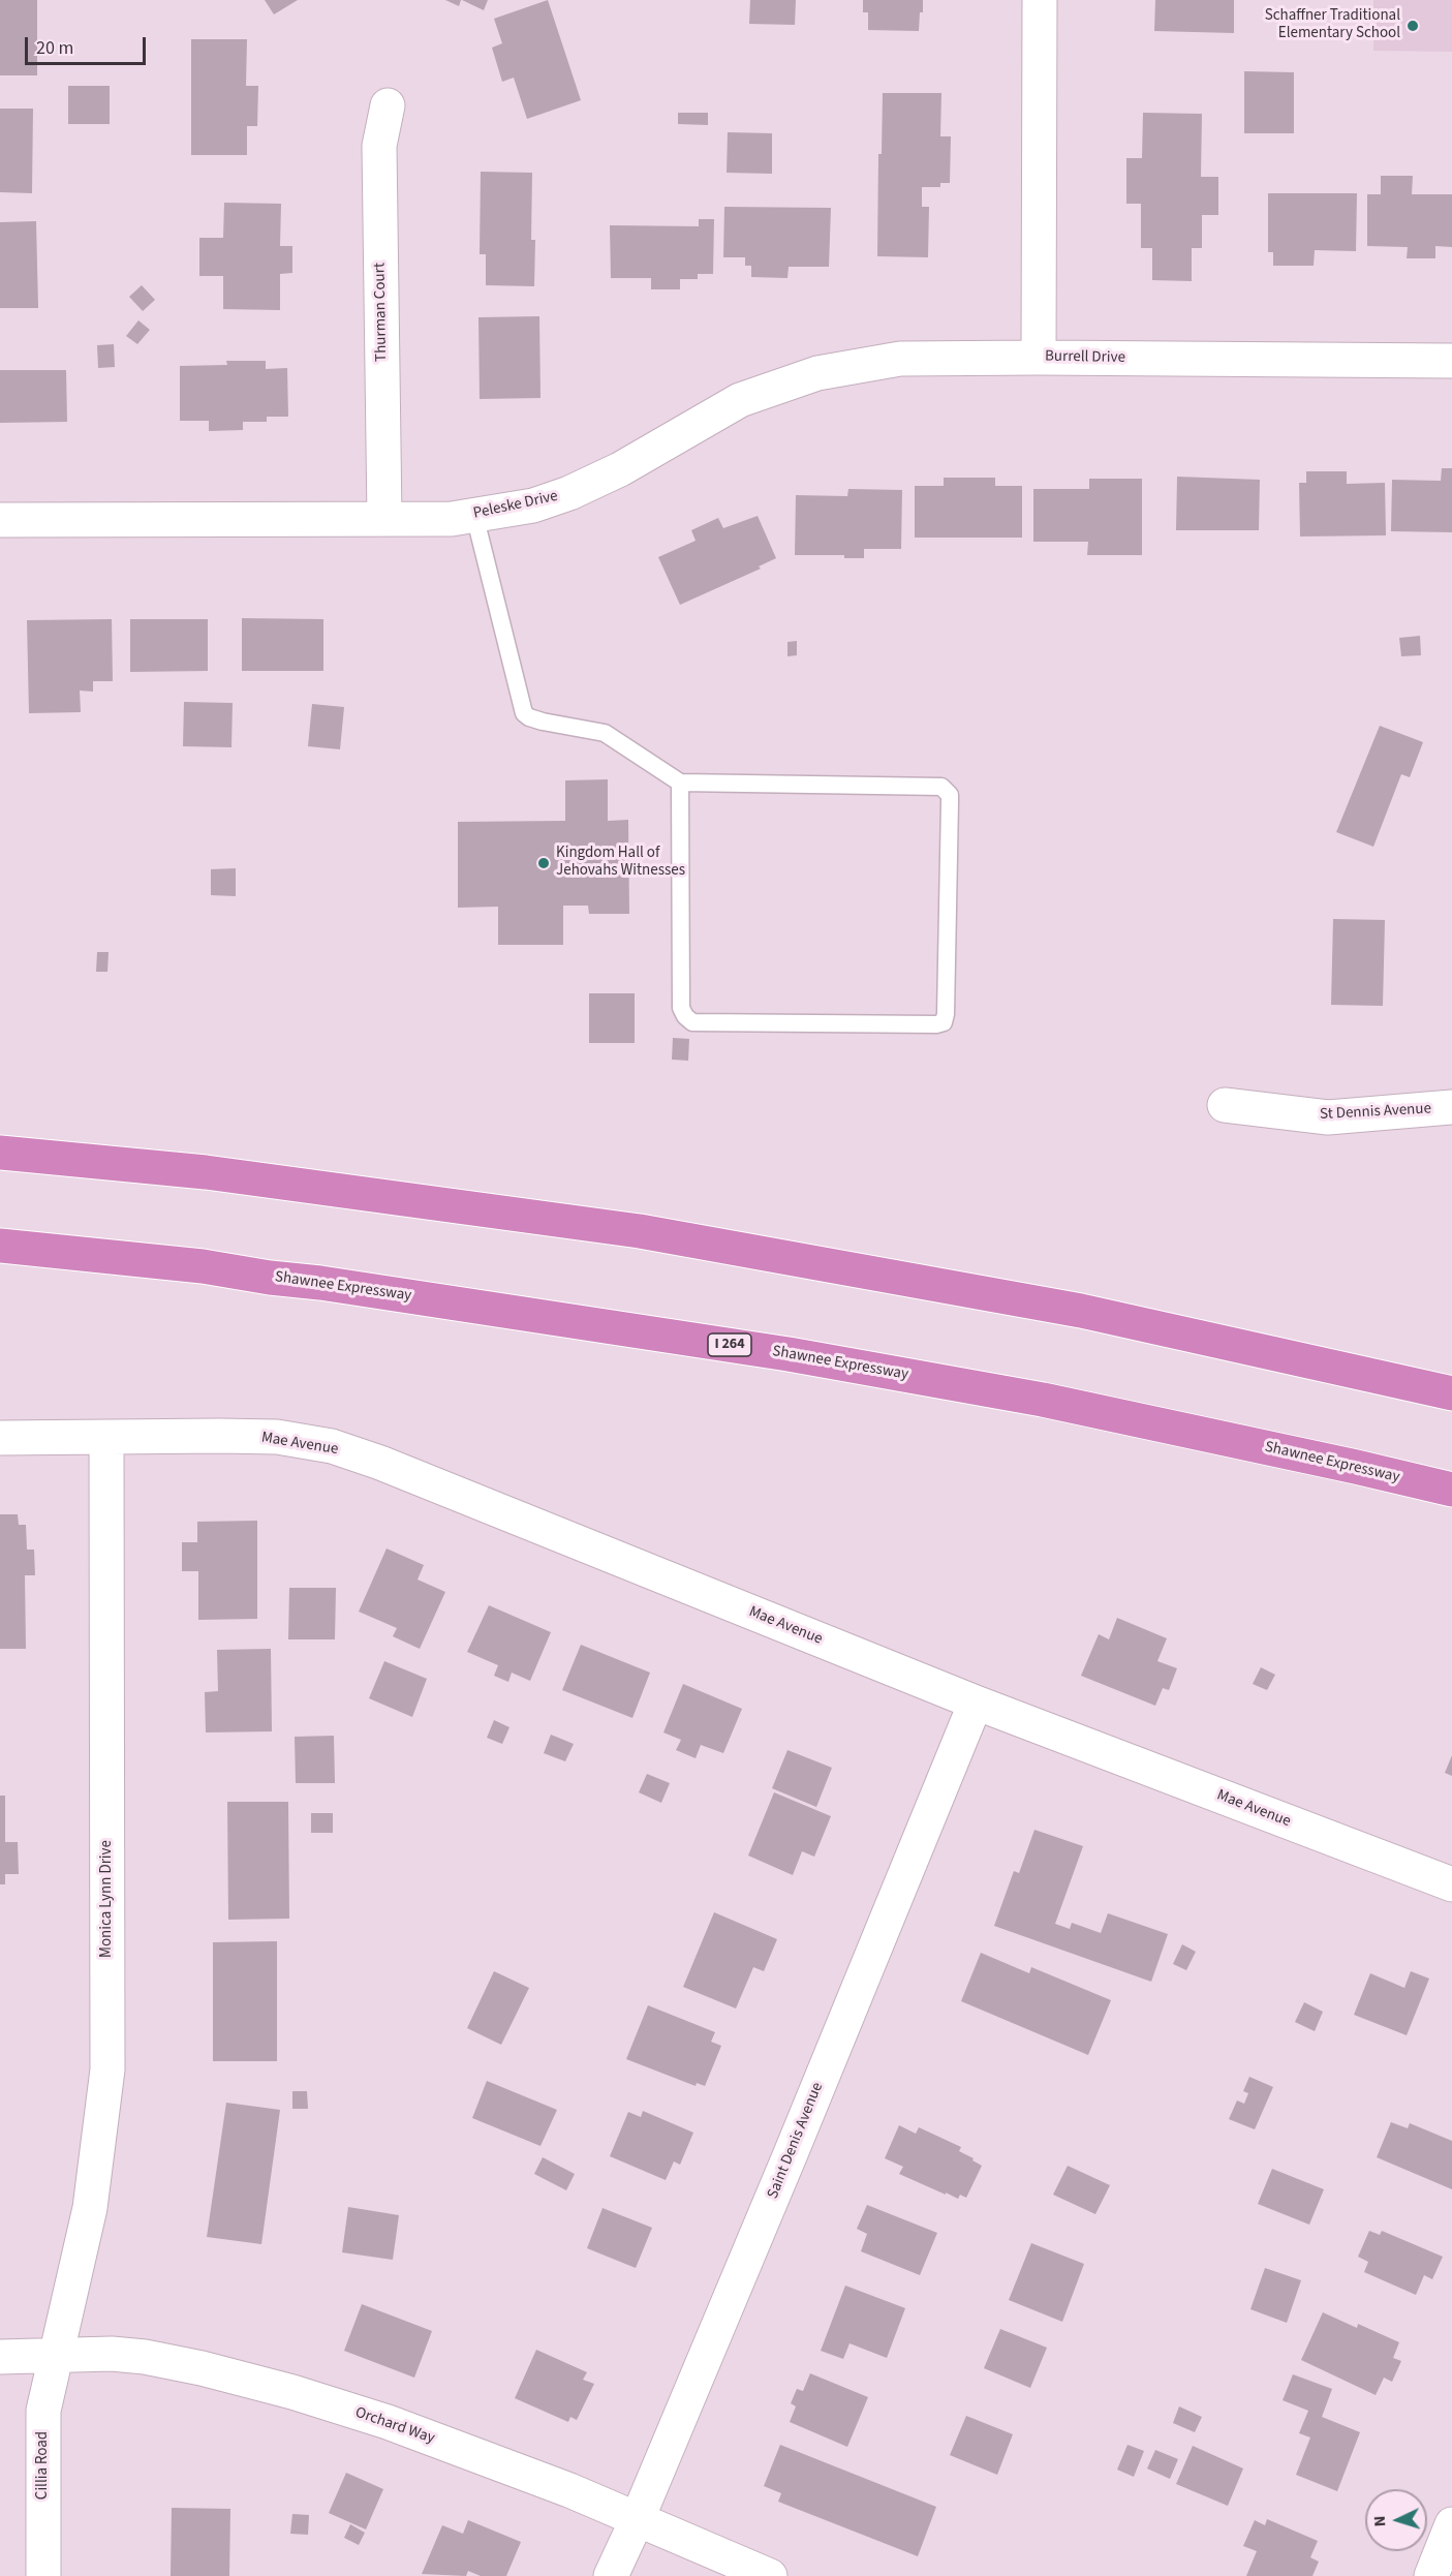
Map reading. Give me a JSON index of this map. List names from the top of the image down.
{
  "streets": {
    "highway": ["Shawnee Expressway", "I 264"],
    "street": [
      "Thurman Court",
      "Burrell Drive",
      "Peleske Drive",
      "St Dennis Avenue",
      "Mae Avenue",
      "Monica Lynn Drive",
      "Saint Denis Avenue",
      "Orchard Way",
      "Cillia Road"
    ]
  },
  "crossings": [
    ["Thurman Court", "Peleske Drive"],
    ["Burrell Drive", "Peleske Drive"],
    ["Mae Avenue", "Monica Lynn Drive"],
    ["Mae Avenue", "Saint Denis Avenue"],
    ["Monica Lynn Drive", "Orchard Way"],
    ["Monica Lynn Drive", "Cillia Road"],
    ["Saint Denis Avenue", "Orchard Way"],
    ["Orchard Way", "Cillia Road"]
  ],
  "places": ["Schaffner Traditional Elementary School", "Kingdom Hall of Jehovahs Witnesses"],
  "scale_bar": "20 m",
  "north": "left"
}
